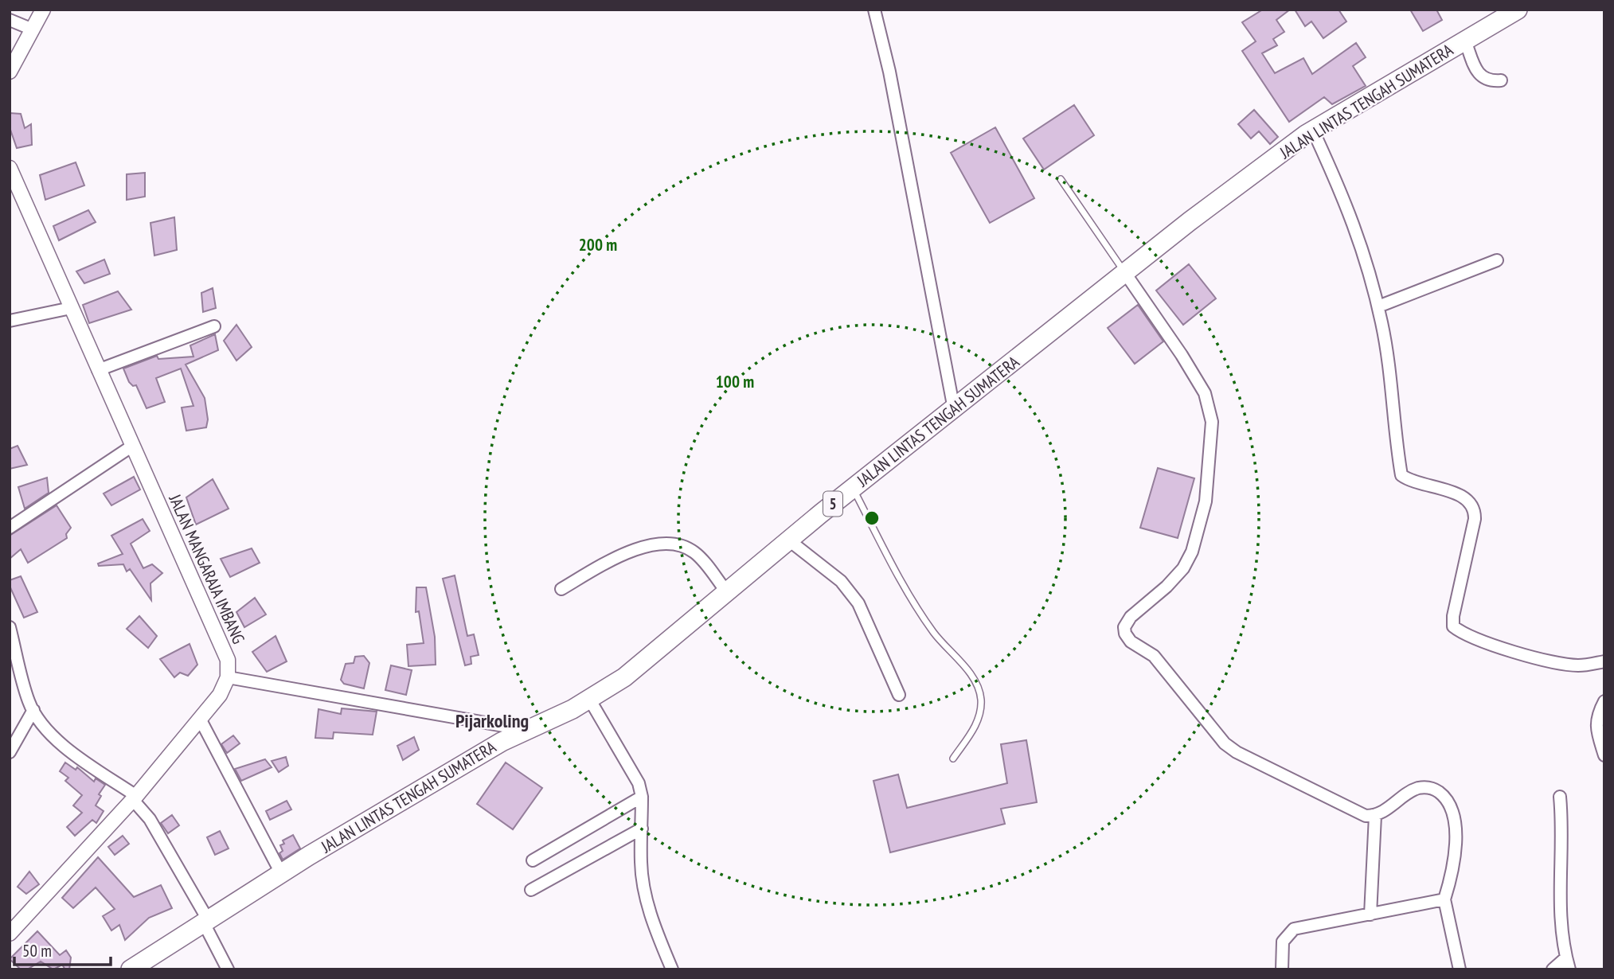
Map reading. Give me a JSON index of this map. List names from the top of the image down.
{
  "streets": {
    "highway": ["JALAN LINTAS TENGAH SUMATERA", "5"],
    "street": ["JALAN MANGARAJA IMBANG"]
  },
  "districts": ["Pijarkoling"],
  "scale_bar": "50 m",
  "rings": ["200 m", "100 m"]
}
